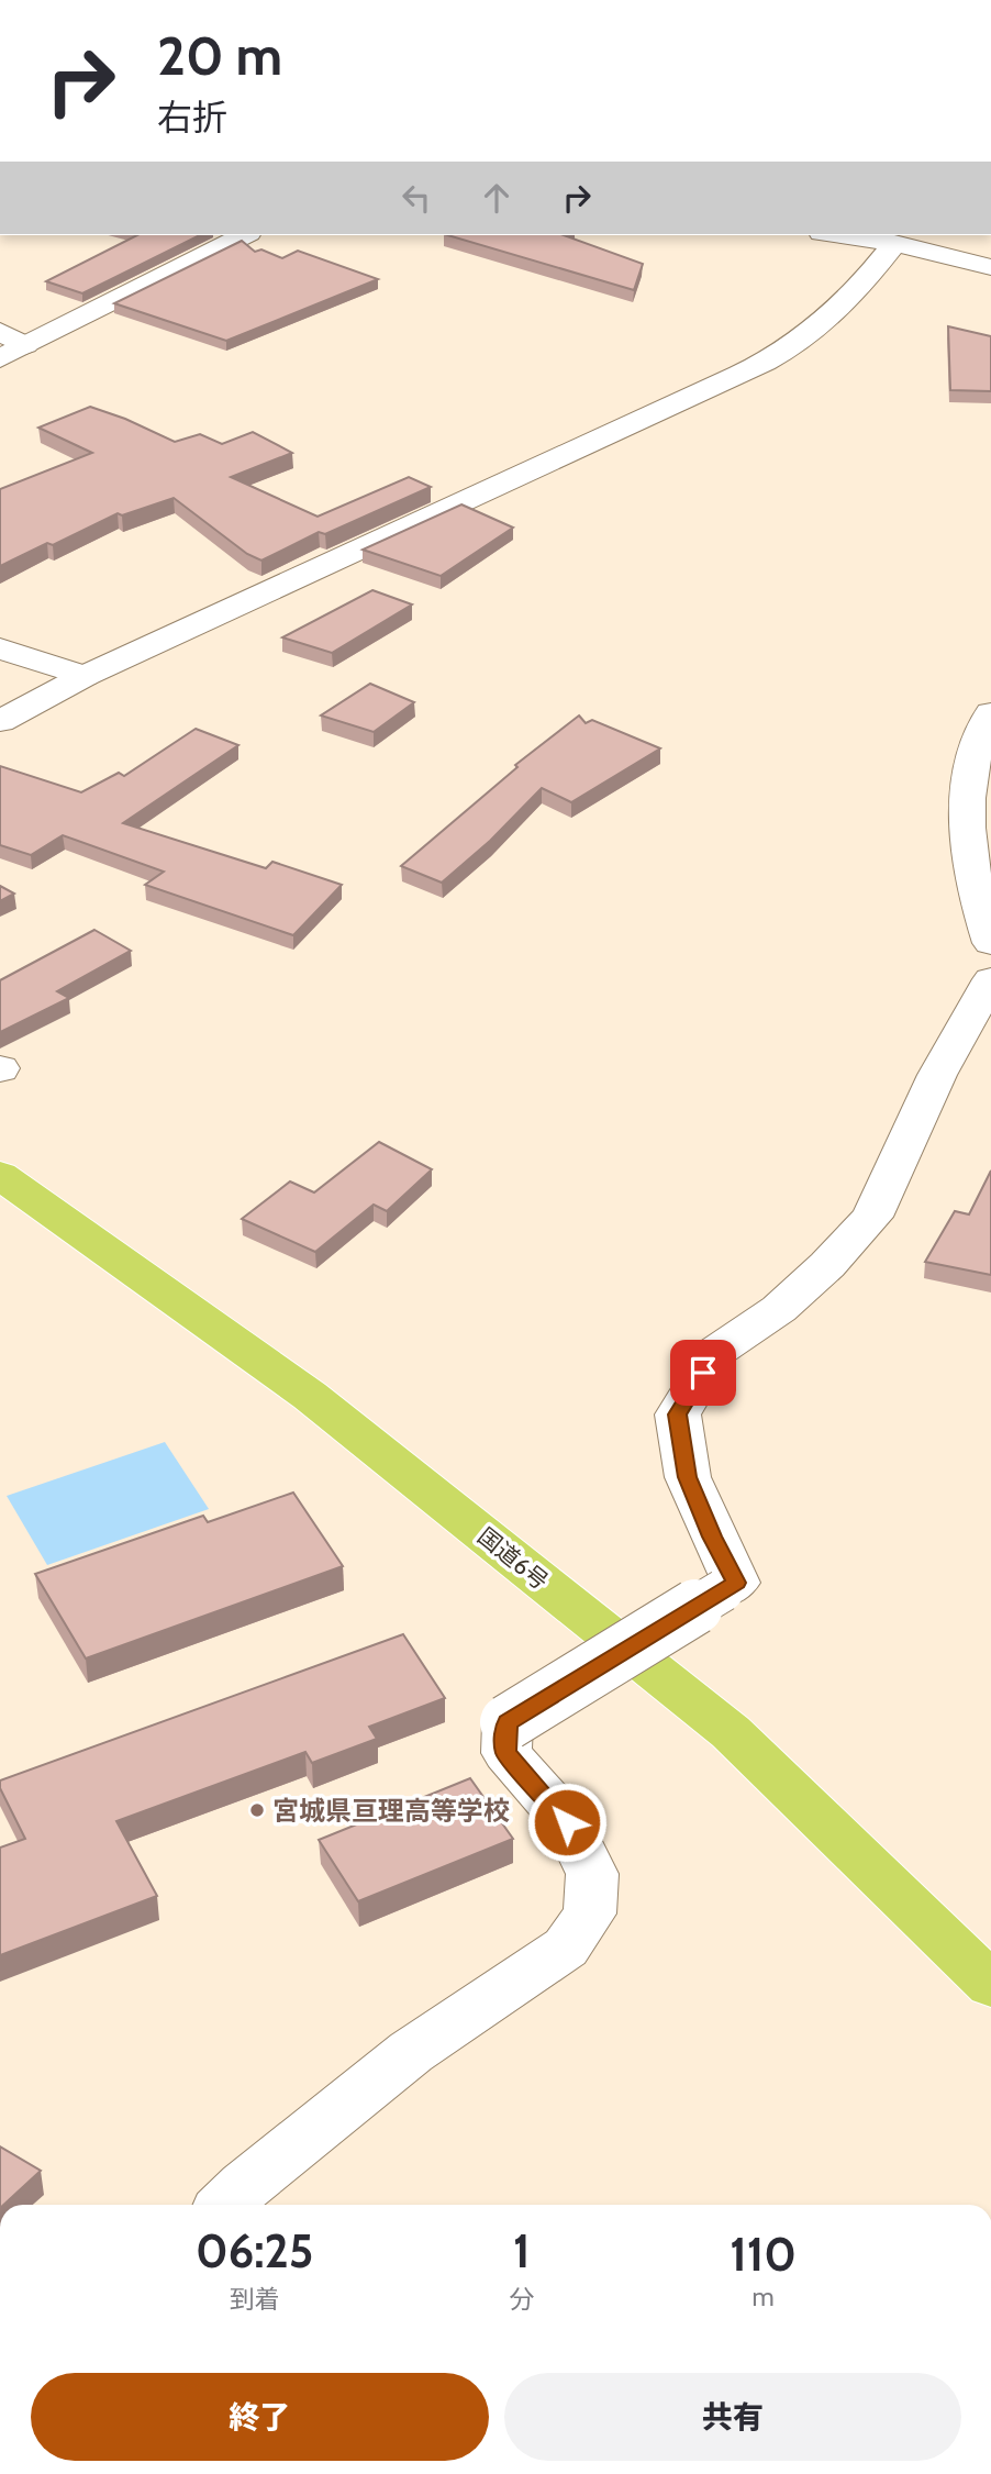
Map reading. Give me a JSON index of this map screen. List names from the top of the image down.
{
  "streets": {
    "highway": ["国道6号"]
  },
  "places": ["宮城県亘理高等学校"],
  "page": {
    "turn": ["20 m", "右折"],
    "eta": [
      "06:25",
      "到着",
      "1",
      "分",
      "110",
      "m"
    ],
    "buttons": ["終了", "共有"]
  }
}
